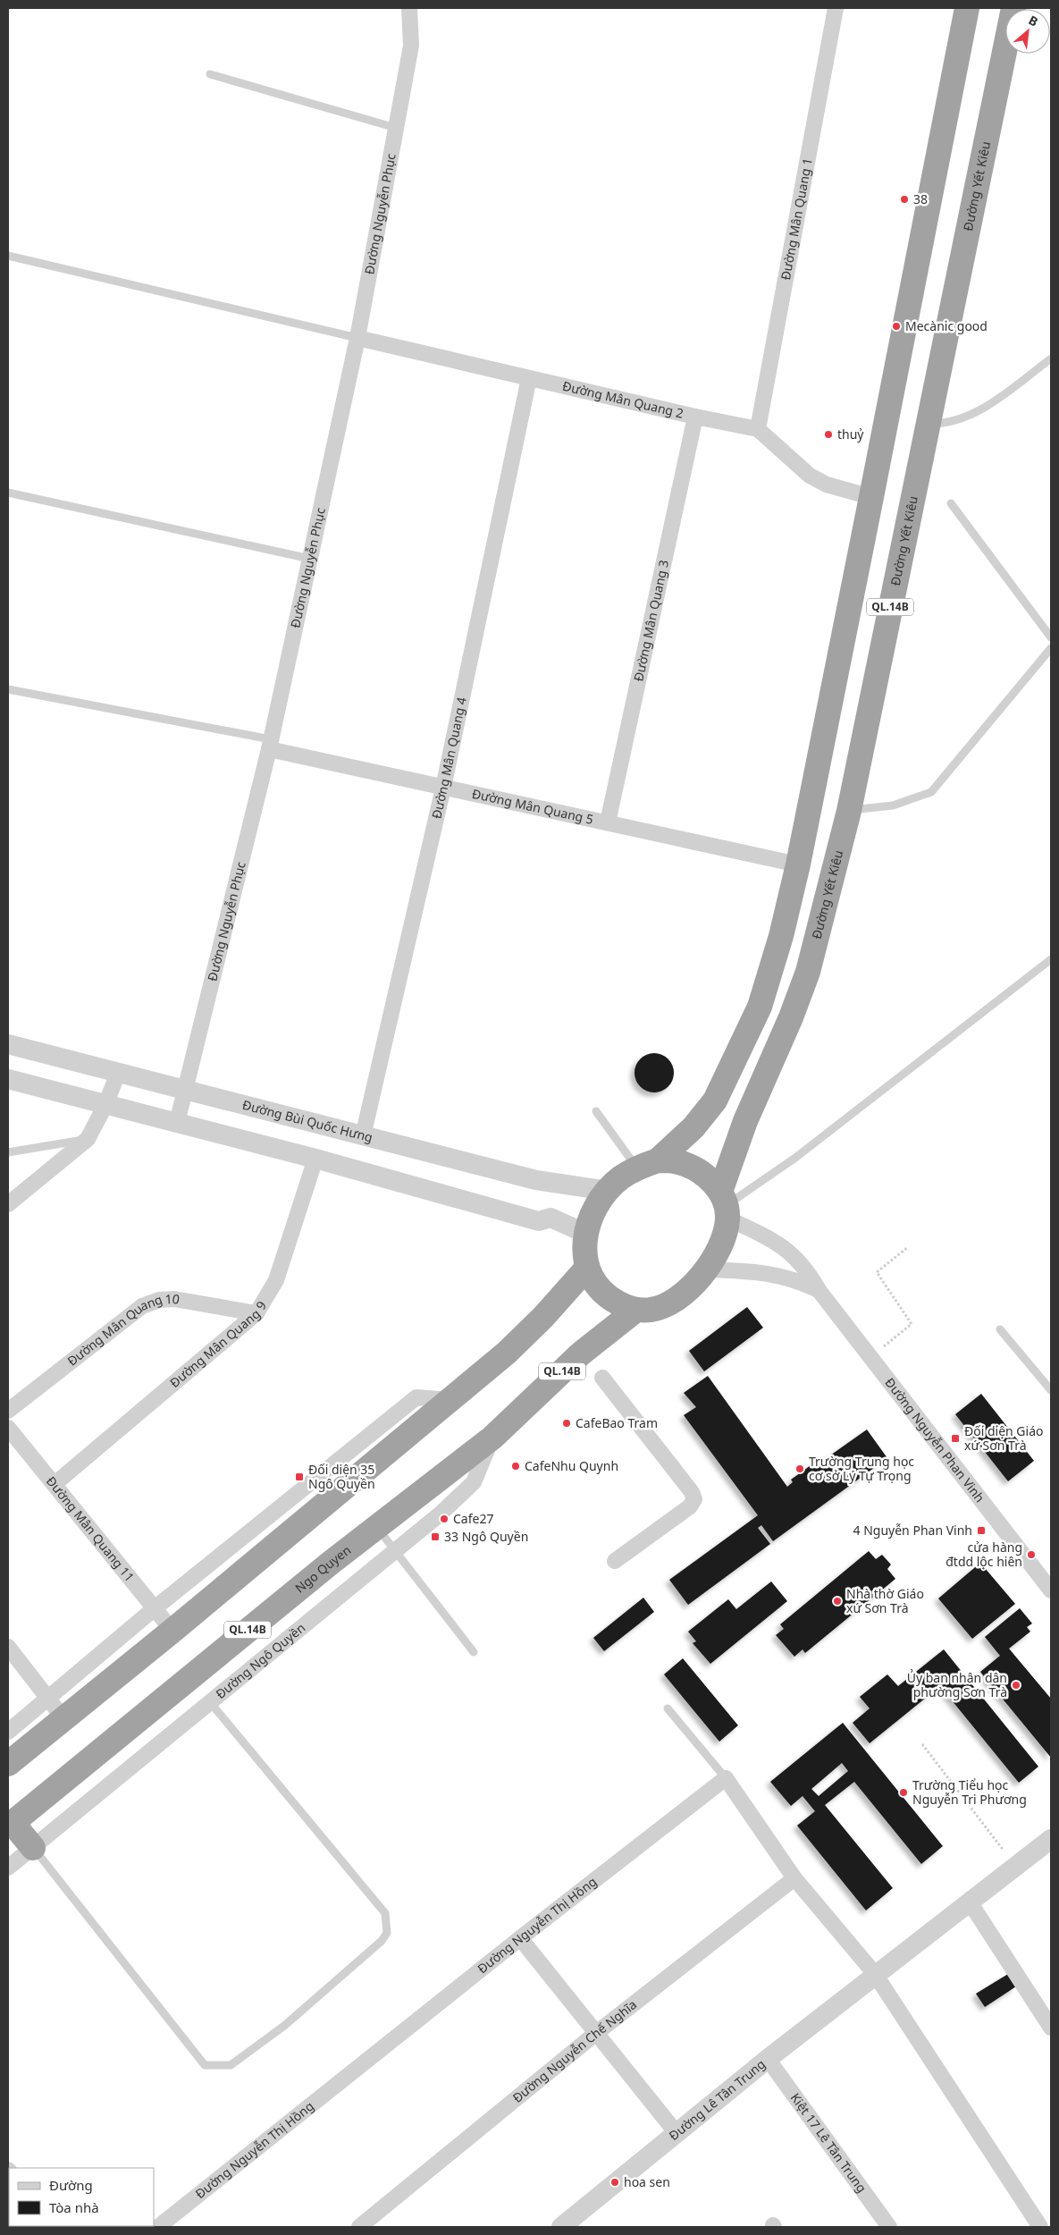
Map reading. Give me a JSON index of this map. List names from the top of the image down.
{
  "streets": {
    "highway": ["Đường Yết Kiêu", "QL.14B", "Ngo Quyen"],
    "street": [
      "Đường Nguyễn Phục",
      "Đường Mân Quang 1",
      "Đường Mân Quang 2",
      "Đường Mân Quang 3",
      "Đường Mân Quang 4",
      "Đường Mân Quang 5",
      "Đường Bùi Quốc Hưng",
      "Đường Mân Quang 10",
      "Đường Mân Quang 9",
      "Đường Nguyễn Phan Vinh",
      "Đường Mân Quang 11",
      "Đường Ngô Quyền",
      "Đường Nguyễn Thị Hồng",
      "Đường Nguyễn Chế Nghĩa",
      "Đường Lê Tân Trung",
      "Kiệt 17 Lê Tân Trung"
    ]
  },
  "crossings": [
    ["Đường Yết Kiêu", "QL.14B"],
    ["Đường Yết Kiêu", "Đường Bùi Quốc Hưng"],
    ["Đường Yết Kiêu", "Đường Nguyễn Phan Vinh"],
    ["Đường Yết Kiêu", "Ngo Quyen"],
    ["Đường Nguyễn Phục", "Đường Mân Quang 2"],
    ["Đường Nguyễn Phục", "Đường Mân Quang 5"],
    ["Đường Nguyễn Phục", "Đường Bùi Quốc Hưng"],
    ["Đường Mân Quang 1", "Đường Mân Quang 2"],
    ["Đường Mân Quang 2", "Đường Mân Quang 3"],
    ["Đường Mân Quang 2", "Đường Mân Quang 4"],
    ["QL.14B", "Đường Mân Quang 5"],
    ["QL.14B", "Đường Bùi Quốc Hưng"],
    ["QL.14B", "Đường Nguyễn Phan Vinh"],
    ["QL.14B", "Ngo Quyen"],
    ["Đường Mân Quang 3", "Đường Mân Quang 5"],
    ["Đường Mân Quang 4", "Đường Mân Quang 5"],
    ["Đường Mân Quang 4", "Đường Bùi Quốc Hưng"],
    ["Đường Bùi Quốc Hưng", "Đường Nguyễn Phan Vinh"],
    ["Đường Bùi Quốc Hưng", "Ngo Quyen"],
    ["Đường Mân Quang 10", "Đường Mân Quang 9"],
    ["Đường Mân Quang 9", "Đường Mân Quang 11"],
    ["Đường Nguyễn Phan Vinh", "Ngo Quyen"],
    ["Ngo Quyen", "Đường Ngô Quyền"],
    ["Đường Lê Tân Trung", "Kiệt 17 Lê Tân Trung"]
  ],
  "places": {
    "other": [
      "38",
      "Mecànic good",
      "thuỷ",
      "CafeBao Tram",
      "CafeNhu Quynh",
      "Trường Trung học cơ sở Lý Tự Trọng",
      "Cafe27",
      "cửa hàng đtdd lộc hiên",
      "Nhà thờ Giáo xứ Sơn Trà",
      "Ủy ban nhân dân phường Sơn Trà",
      "Trường Tiểu học Nguyễn Tri Phương",
      "hoa sen"
    ],
    "transit": [
      "Đối diện Giáo xứ Sơn Trà",
      "Đối diện 35 Ngô Quyền",
      "4 Nguyễn Phan Vinh",
      "33 Ngô Quyền"
    ]
  },
  "legend": ["Đường", "Tòa nhà"],
  "north": "top right"
}
